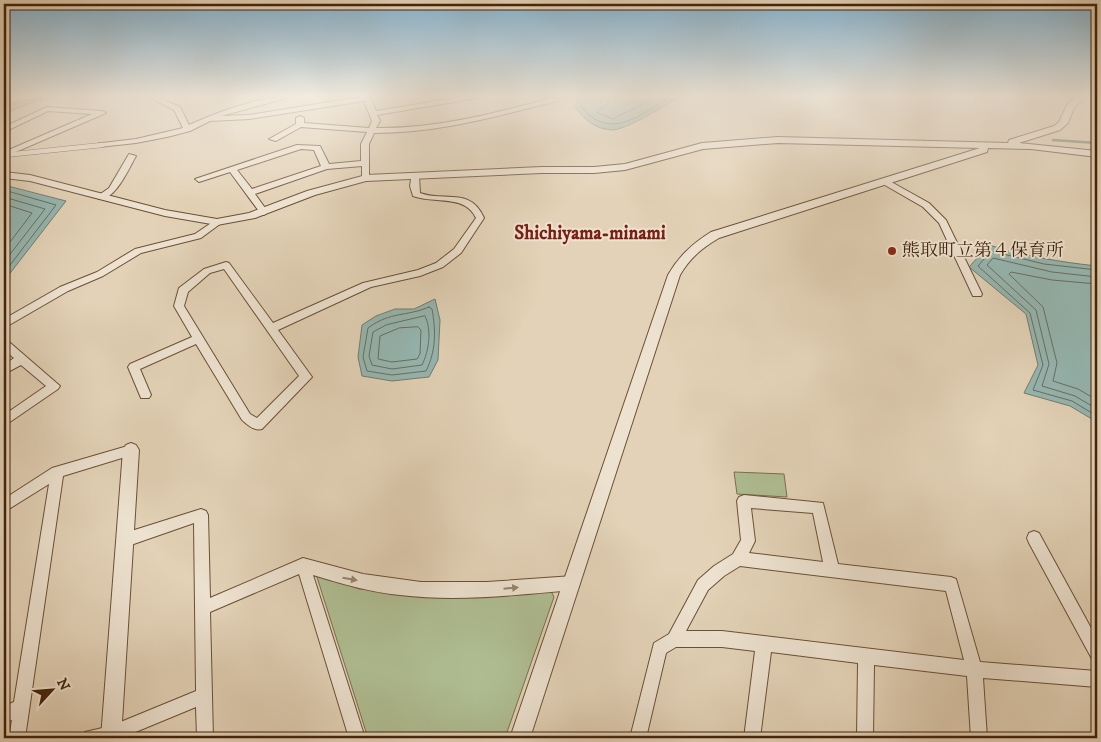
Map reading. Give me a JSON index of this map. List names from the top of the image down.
{
  "districts": ["Shichiyama-minami"],
  "places": ["熊取町立第４保育所"],
  "north": "top right"
}
